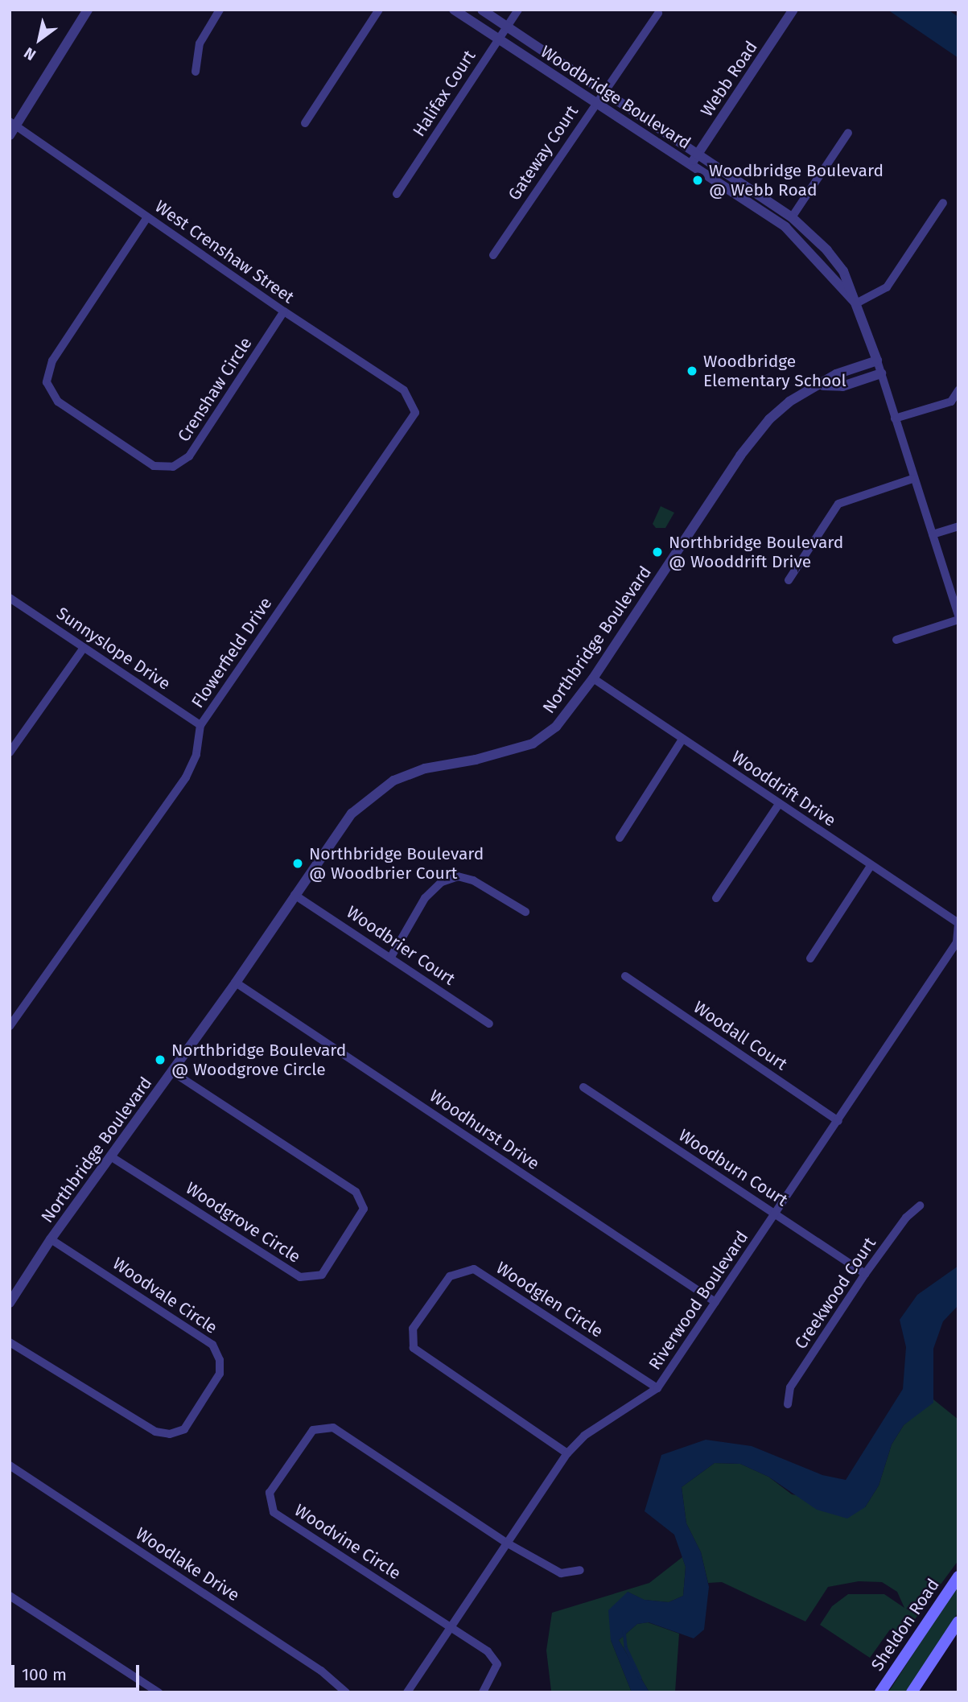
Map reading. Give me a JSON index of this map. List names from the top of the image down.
{
  "streets": {
    "main road": ["Sheldon Road"],
    "street": [
      "Webb Road",
      "Halifax Court",
      "Woodbridge Boulevard",
      "Gateway Court",
      "West Crenshaw Street",
      "Crenshaw Circle",
      "Northbridge Boulevard",
      "Sunnyslope Drive",
      "Flowerfield Drive",
      "Wooddrift Drive",
      "Woodbrier Court",
      "Woodall Court",
      "Woodhurst Drive",
      "Woodburn Court",
      "Woodgrove Circle",
      "Creekwood Court",
      "Woodvale Circle",
      "Woodglen Circle",
      "Riverwood Boulevard",
      "Woodvine Circle",
      "Woodlake Drive"
    ]
  },
  "crossings": [
    ["Webb Road", "Woodbridge Boulevard"],
    ["Halifax Court", "Woodbridge Boulevard"],
    ["Woodbridge Boulevard", "Gateway Court"],
    ["Woodbridge Boulevard", "Northbridge Boulevard"],
    ["West Crenshaw Street", "Crenshaw Circle"],
    ["West Crenshaw Street", "Flowerfield Drive"],
    ["Northbridge Boulevard", "Wooddrift Drive"],
    ["Northbridge Boulevard", "Woodbrier Court"],
    ["Northbridge Boulevard", "Woodhurst Drive"],
    ["Northbridge Boulevard", "Woodgrove Circle"],
    ["Northbridge Boulevard", "Woodvale Circle"],
    ["Sunnyslope Drive", "Flowerfield Drive"],
    ["Wooddrift Drive", "Riverwood Boulevard"],
    ["Woodall Court", "Riverwood Boulevard"],
    ["Woodhurst Drive", "Riverwood Boulevard"],
    ["Woodburn Court", "Creekwood Court"],
    ["Woodburn Court", "Riverwood Boulevard"],
    ["Woodglen Circle", "Riverwood Boulevard"],
    ["Riverwood Boulevard", "Woodvine Circle"]
  ],
  "places": [
    "Woodbridge Boulevard @ Webb Road",
    "Woodbridge Elementary School",
    "Northbridge Boulevard @ Wooddrift Drive",
    "Northbridge Boulevard @ Woodbrier Court",
    "Northbridge Boulevard @ Woodgrove Circle"
  ],
  "scale_bar": "100 m",
  "north": "bottom left"
}
